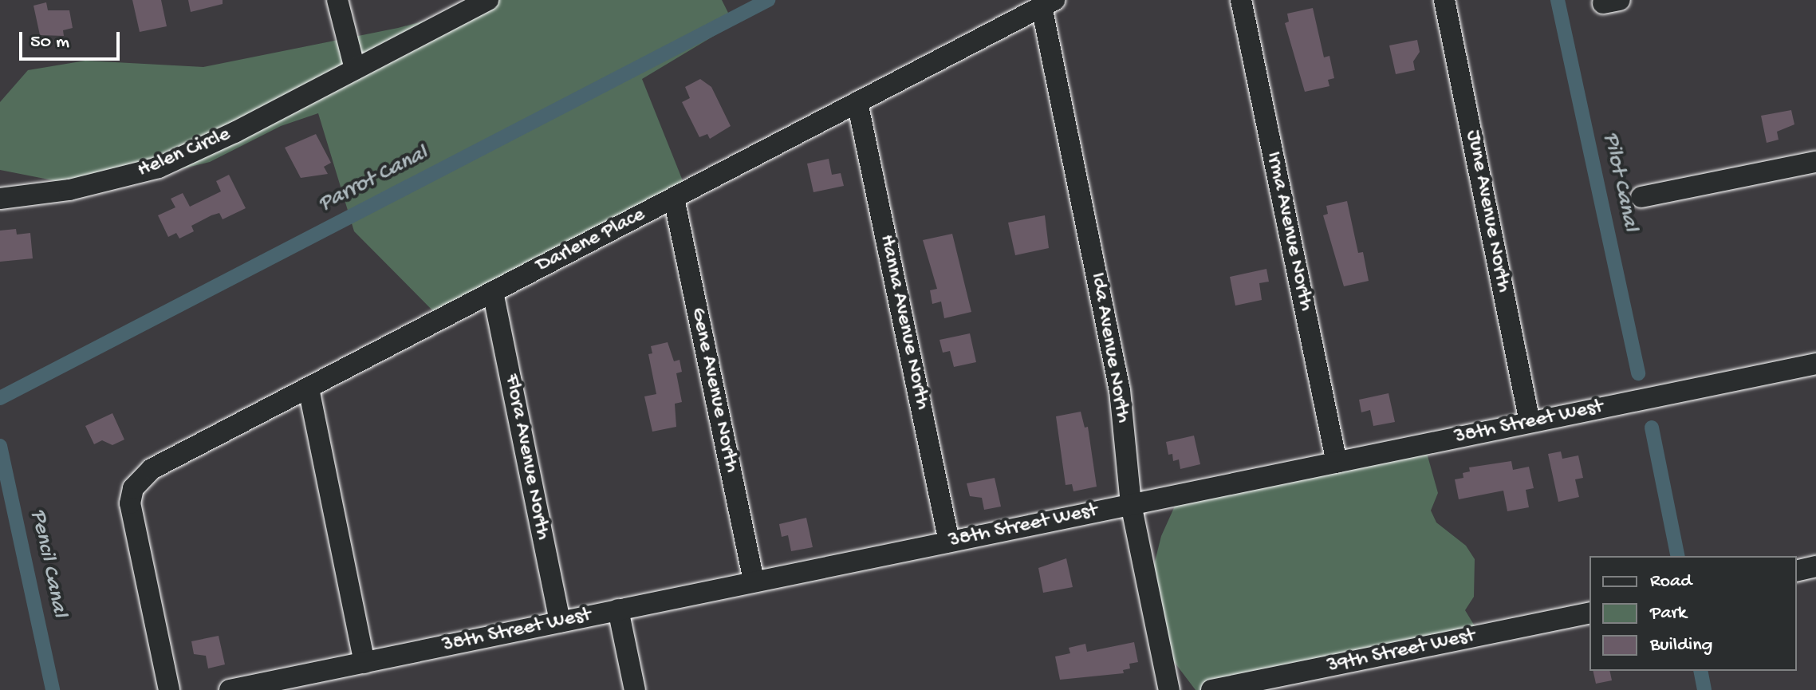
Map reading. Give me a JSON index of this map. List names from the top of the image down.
{
  "streets": {
    "street": [
      "Helen Circle",
      "June Avenue North",
      "Irma Avenue North",
      "Darlene Place",
      "Hanna Avenue North",
      "Ida Avenue North",
      "Gene Avenue North",
      "38th Street West",
      "Flora Avenue North",
      "39th Street West"
    ]
  },
  "crossings": [
    ["June Avenue North", "38th Street West"],
    ["Irma Avenue North", "38th Street West"],
    ["Darlene Place", "Hanna Avenue North"],
    ["Darlene Place", "Ida Avenue North"],
    ["Darlene Place", "Gene Avenue North"],
    ["Darlene Place", "Flora Avenue North"],
    ["Hanna Avenue North", "38th Street West"],
    ["Ida Avenue North", "38th Street West"],
    ["Gene Avenue North", "38th Street West"],
    ["38th Street West", "Flora Avenue North"]
  ],
  "water": ["Parrot Canal", "Pilot Canal", "Pencil Canal"],
  "legend": ["Road", "Park", "Building"],
  "scale_bar": "50 m"
}
